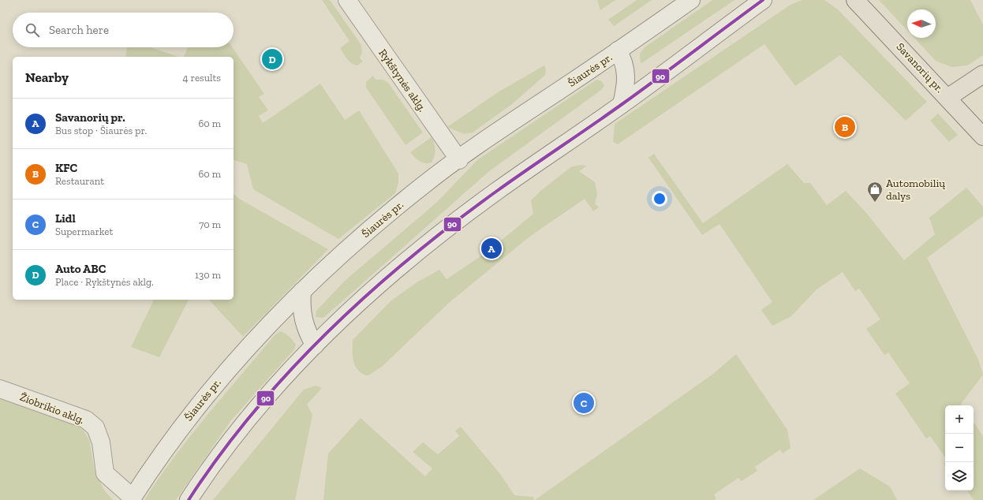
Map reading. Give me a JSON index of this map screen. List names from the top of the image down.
{
  "streets": {
    "main road": [
      "Savanorių pr.",
      "Šiaurės pr.",
      "Rykštynės aklg.",
      "Žiobrikio aklg."
    ]
  },
  "crossings": [
    ["Šiaurės pr.", "Rykštynės aklg."],
    ["Šiaurės pr.", "Žiobrikio aklg."]
  ],
  "places": {
    "shop": ["Automobilių dalys"]
  },
  "lines": ["transit line 90"],
  "north": "left",
  "page": {
    "search": "Search here",
    "pins": [
      "D",
      "B",
      "A",
      "C"
    ],
    "heading": ["Nearby", "4 results"],
    "list": [
      {
        "mark": "A",
        "name": "Savanorių pr.",
        "note": "Bus stop · Šiaurės pr.",
        "value": "60 m"
      },
      {
        "mark": "B",
        "name": "KFC",
        "note": "Restaurant",
        "value": "60 m"
      },
      {
        "mark": "C",
        "name": "Lidl",
        "note": "Supermarket",
        "value": "70 m"
      },
      {
        "mark": "D",
        "name": "Auto ABC",
        "note": "Place · Rykštynės aklg.",
        "value": "130 m"
      }
    ],
    "map_buttons": ["+", "−"]
  }
}
